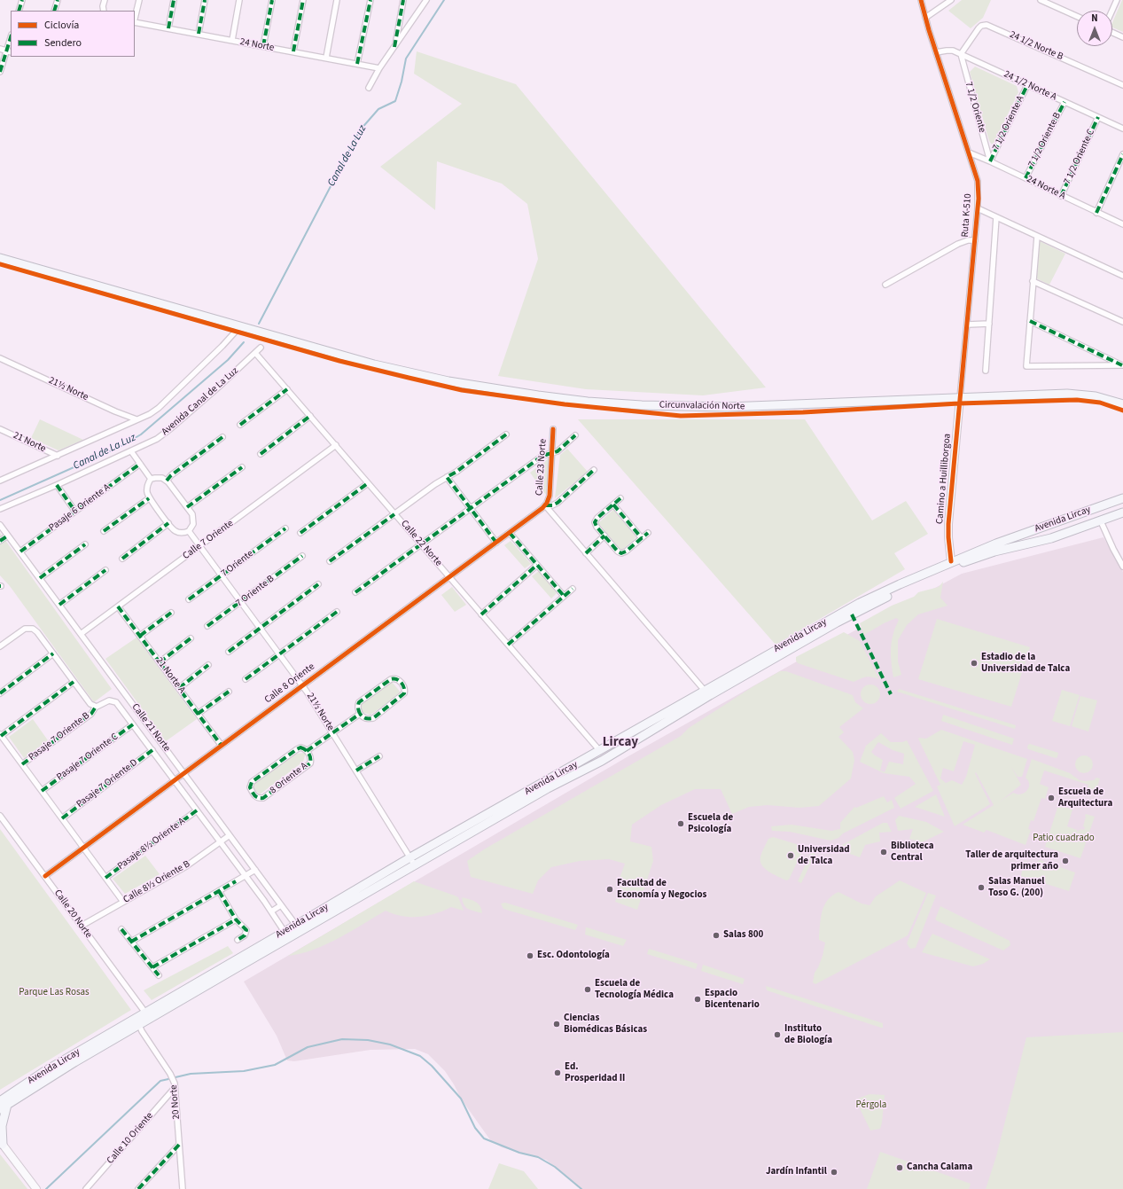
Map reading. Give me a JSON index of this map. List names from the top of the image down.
{
  "streets": {
    "main road": ["Circunvalación Norte", "Avenida Lircay"],
    "street": [
      "24 Norte",
      "24 1/2 Norte B",
      "24 1/2 Norte A",
      "7 1/2 Oriente",
      "7 1/2 Oriente A",
      "7 1/2 Oriente B",
      "7 1/2 Oriente C",
      "24 Norte A",
      "Ruta K-510",
      "21½ Norte",
      "Avenida Canal de La Luz",
      "21 Norte",
      "Calle 23 Norte",
      "Camino a Huilliborgoa",
      "Pasaje 6 Oriente A",
      "Calle 7 Oriente",
      "Calle 22 Norte",
      "7 Oriente",
      "7 Oriente B",
      "21 Norte A",
      "Calle 8 Oriente",
      "Calle 21 Norte",
      "Pasaje 7 Oriente B",
      "Pasaje 7 Oriente C",
      "8 Oriente A",
      "Pasaje 7 Oriente D",
      "Pasaje 8½ Oriente A",
      "Calle 8½ Oriente B",
      "Calle 20 Norte",
      "20 Norte",
      "Calle 10 Oriente"
    ]
  },
  "crossings": [
    ["24 1/2 Norte B", "24 1/2 Norte A"],
    ["24 1/2 Norte B", "7 1/2 Oriente"],
    ["24 1/2 Norte A", "7 1/2 Oriente"],
    ["24 1/2 Norte A", "7 1/2 Oriente A"],
    ["24 1/2 Norte A", "7 1/2 Oriente B"],
    ["24 1/2 Norte A", "7 1/2 Oriente C"],
    ["24 1/2 Norte A", "Ruta K-510"],
    ["7 1/2 Oriente", "7 1/2 Oriente A"],
    ["7 1/2 Oriente", "24 Norte A"],
    ["7 1/2 Oriente A", "24 Norte A"],
    ["7 1/2 Oriente B", "24 Norte A"],
    ["7 1/2 Oriente C", "24 Norte A"],
    ["24 Norte A", "Ruta K-510"],
    ["Ruta K-510", "Circunvalación Norte"],
    ["Ruta K-510", "Camino a Huilliborgoa"],
    ["21½ Norte", "Avenida Lircay"],
    ["21½ Norte", "Calle 7 Oriente"],
    ["21½ Norte", "7 Oriente"],
    ["21½ Norte", "7 Oriente B"],
    ["21½ Norte", "Calle 8 Oriente"],
    ["21½ Norte", "8 Oriente A"],
    ["Avenida Canal de La Luz", "Calle 22 Norte"],
    ["Circunvalación Norte", "Camino a Huilliborgoa"],
    ["Calle 23 Norte", "Avenida Lircay"],
    ["Calle 23 Norte", "Calle 8 Oriente"],
    ["Camino a Huilliborgoa", "Avenida Lircay"],
    ["Pasaje 6 Oriente A", "Calle 21 Norte"],
    ["Avenida Lircay", "Calle 22 Norte"],
    ["Avenida Lircay", "Calle 21 Norte"],
    ["Avenida Lircay", "Calle 20 Norte"],
    ["Avenida Lircay", "20 Norte"],
    ["Calle 7 Oriente", "Calle 22 Norte"],
    ["Calle 7 Oriente", "21 Norte A"],
    ["Calle 7 Oriente", "Calle 21 Norte"],
    ["Calle 22 Norte", "Calle 8 Oriente"],
    ["21 Norte A", "Calle 8 Oriente"],
    ["Calle 8 Oriente", "Calle 21 Norte"],
    ["Calle 8 Oriente", "Calle 20 Norte"],
    ["Calle 21 Norte", "Calle 8½ Oriente B"],
    ["Calle 8½ Oriente B", "Calle 20 Norte"],
    ["20 Norte", "Calle 10 Oriente"]
  ],
  "districts": ["Lircay"],
  "water": ["Canal de La Luz"],
  "parks": ["Patio cuadrado", "Parque Las Rosas", "Pérgola"],
  "places": [
    "Estadio de la Universidad de Talca",
    "Escuela de Arquitectura",
    "Escuela de Psicología",
    "Biblioteca Central",
    "Universidad de Talca",
    "Taller de arquitectura primer año",
    "Salas Manuel Toso G. (200)",
    "Facultad de Economía y Negocios",
    "Salas 800",
    "Esc. Odontología",
    "Escuela de Tecnología Médica",
    "Espacio Bicentenario",
    "Ciencias Biomédicas Básicas",
    "Instituto de Biología",
    "Ed. Prosperidad II",
    "Cancha Calama",
    "Jardín Infantil"
  ],
  "legend": ["Ciclovía", "Sendero"],
  "north": "top"
}
